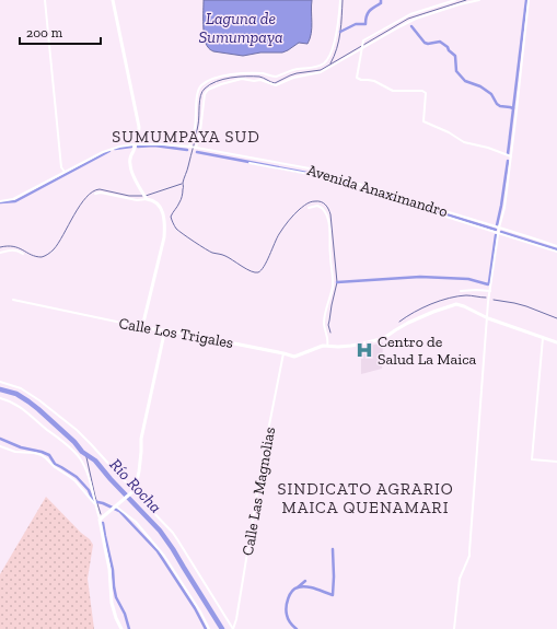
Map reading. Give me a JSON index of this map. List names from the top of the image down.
{
  "streets": {
    "street": ["Avenida Anaximandro", "Calle Los Trigales", "Calle Las Magnolias"]
  },
  "crossings": [
    ["Calle Los Trigales", "Calle Las Magnolias"]
  ],
  "districts": ["SUMUMPAYA SUD", "SINDICATO AGRARIO MAICA QUENAMARI"],
  "water": ["Laguna de Sumumpaya", "Río Rocha"],
  "places": {
    "hospital": ["Centro de Salud La Maica"]
  },
  "scale_bar": "200 m"
}
